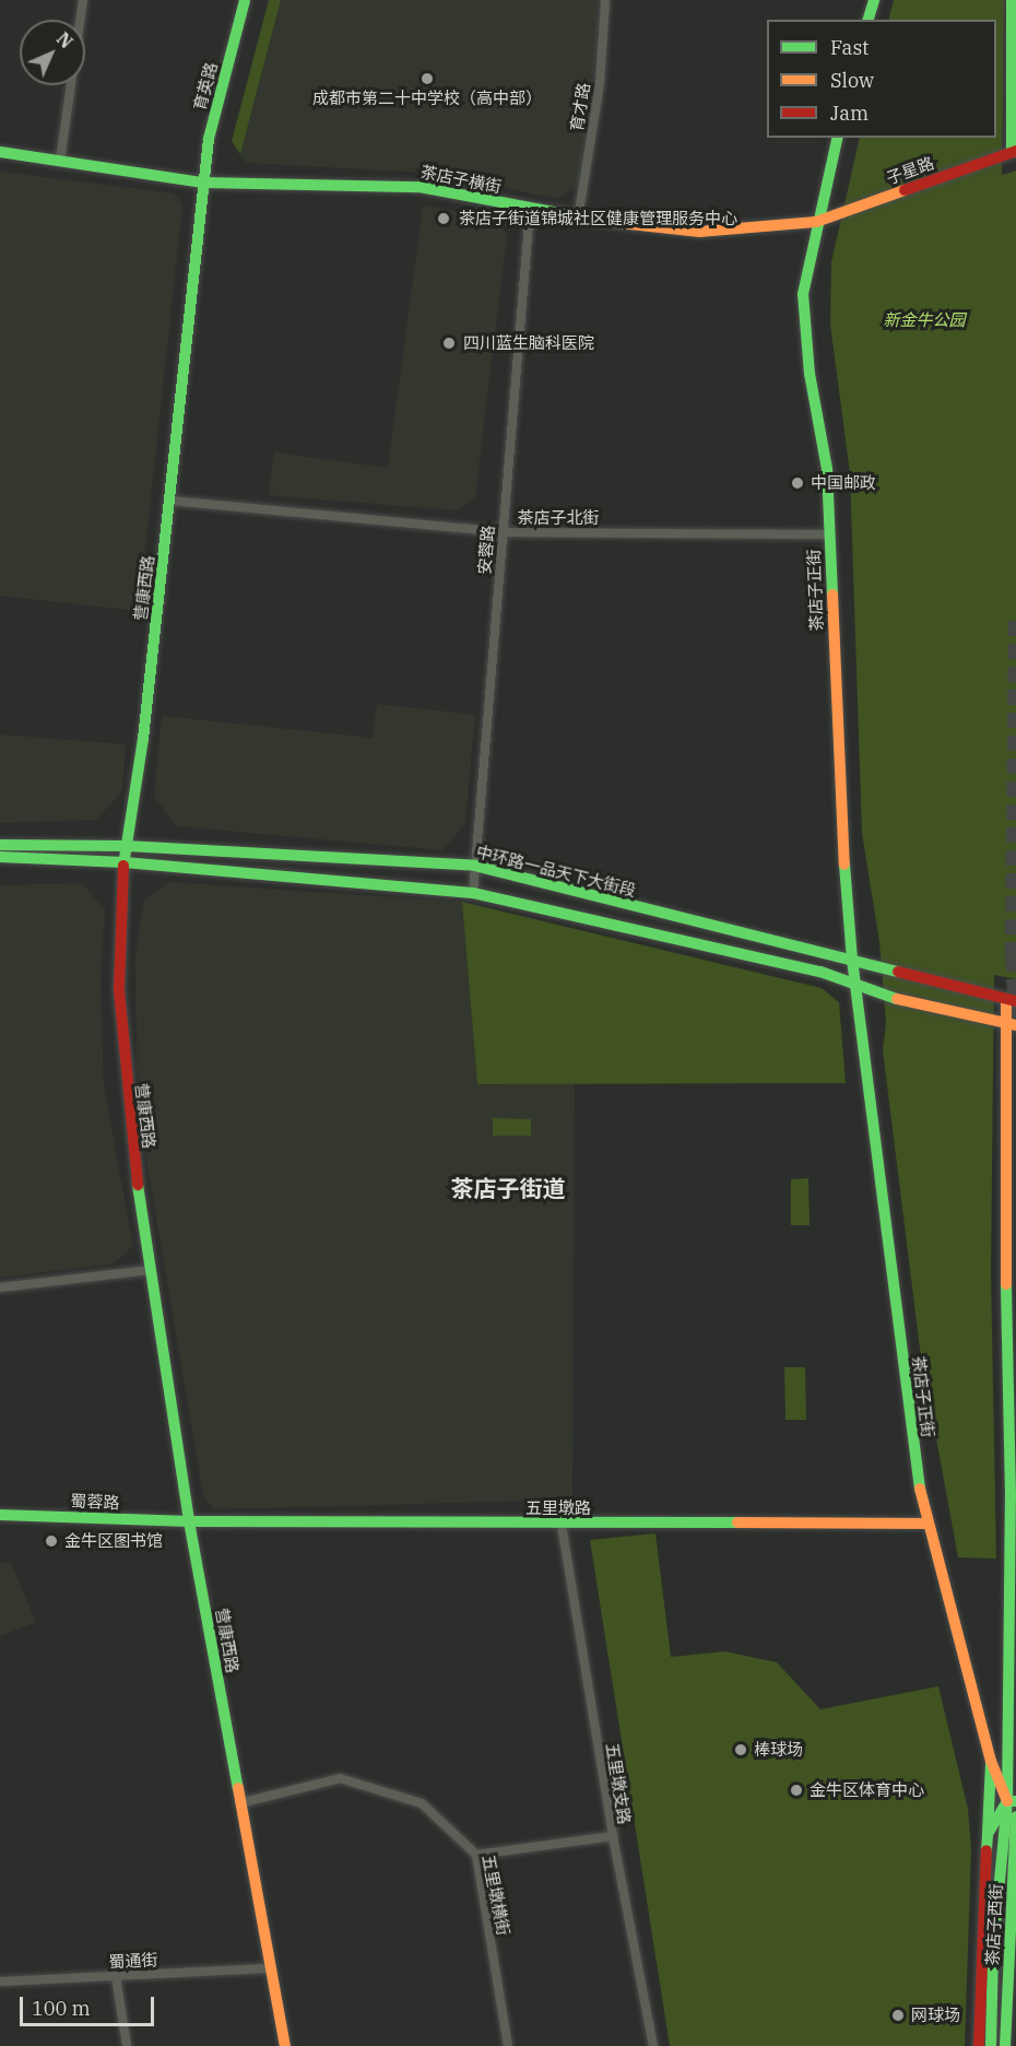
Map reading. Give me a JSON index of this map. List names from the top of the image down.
{
  "streets": {
    "main road": [
      "育英路",
      "子星路",
      "茶店子横街",
      "营康西路",
      "茶店子正街",
      "中环路一品天下大街段",
      "蜀蓉路",
      "五里墩路",
      "茶店子西街"
    ],
    "street": [
      "育才路",
      "茶店子北街",
      "安蓉路",
      "五里墩支路",
      "五里墩横街",
      "蜀通街"
    ]
  },
  "crossings": [
    ["育英路", "茶店子横街"],
    ["育英路", "营康西路"],
    ["育才路", "茶店子横街"],
    ["子星路", "茶店子横街"],
    ["子星路", "茶店子正街"],
    ["茶店子横街", "安蓉路"],
    ["茶店子横街", "营康西路"],
    ["茶店子横街", "茶店子正街"],
    ["茶店子北街", "安蓉路"],
    ["茶店子北街", "营康西路"],
    ["茶店子北街", "茶店子正街"],
    ["安蓉路", "中环路一品天下大街段"],
    ["营康西路", "中环路一品天下大街段"],
    ["营康西路", "蜀蓉路"],
    ["营康西路", "五里墩路"],
    ["营康西路", "五里墩横街"],
    ["营康西路", "蜀通街"],
    ["茶店子正街", "中环路一品天下大街段"],
    ["茶店子正街", "五里墩路"],
    ["茶店子正街", "茶店子西街"],
    ["蜀蓉路", "五里墩路"],
    ["五里墩路", "五里墩支路"]
  ],
  "districts": ["茶店子街道"],
  "parks": ["新金牛公园"],
  "places": [
    "成都市第二十中学校（高中部）",
    "茶店子街道锦城社区健康管理服务中心",
    "四川蓝生脑科医院",
    "中国邮政",
    "金牛区图书馆",
    "棒球场",
    "金牛区体育中心",
    "网球场"
  ],
  "legend": ["Fast", "Slow", "Jam"],
  "scale_bar": "100 m",
  "north": "top right"
}
